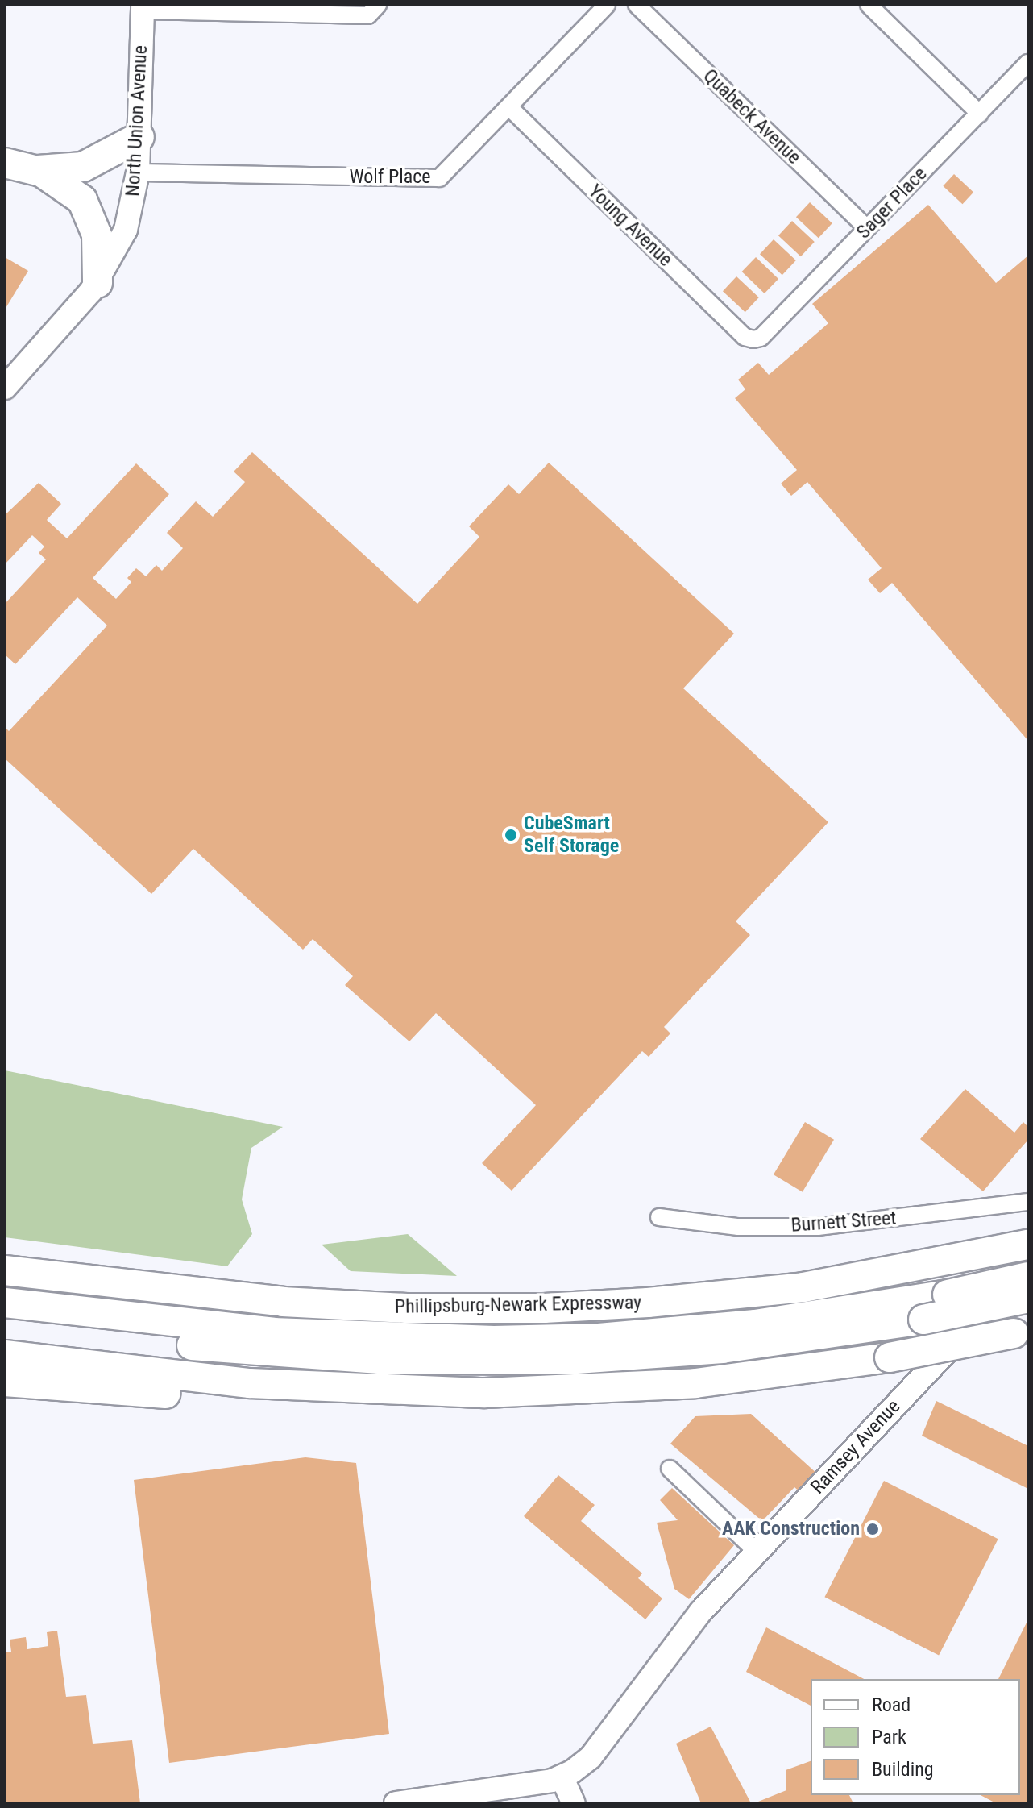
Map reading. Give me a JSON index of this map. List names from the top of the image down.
{
  "streets": {
    "highway": ["Phillipsburg-Newark Expressway"],
    "street": [
      "Quabeck Avenue",
      "North Union Avenue",
      "Wolf Place",
      "Sager Place",
      "Young Avenue",
      "Burnett Street",
      "Ramsey Avenue"
    ]
  },
  "crossings": [
    ["Quabeck Avenue", "Sager Place"],
    ["North Union Avenue", "Wolf Place"],
    ["Wolf Place", "Young Avenue"],
    ["Sager Place", "Young Avenue"]
  ],
  "places": ["CubeSmart Self Storage", "AAK Construction"],
  "legend": ["Road", "Park", "Building"]
}
